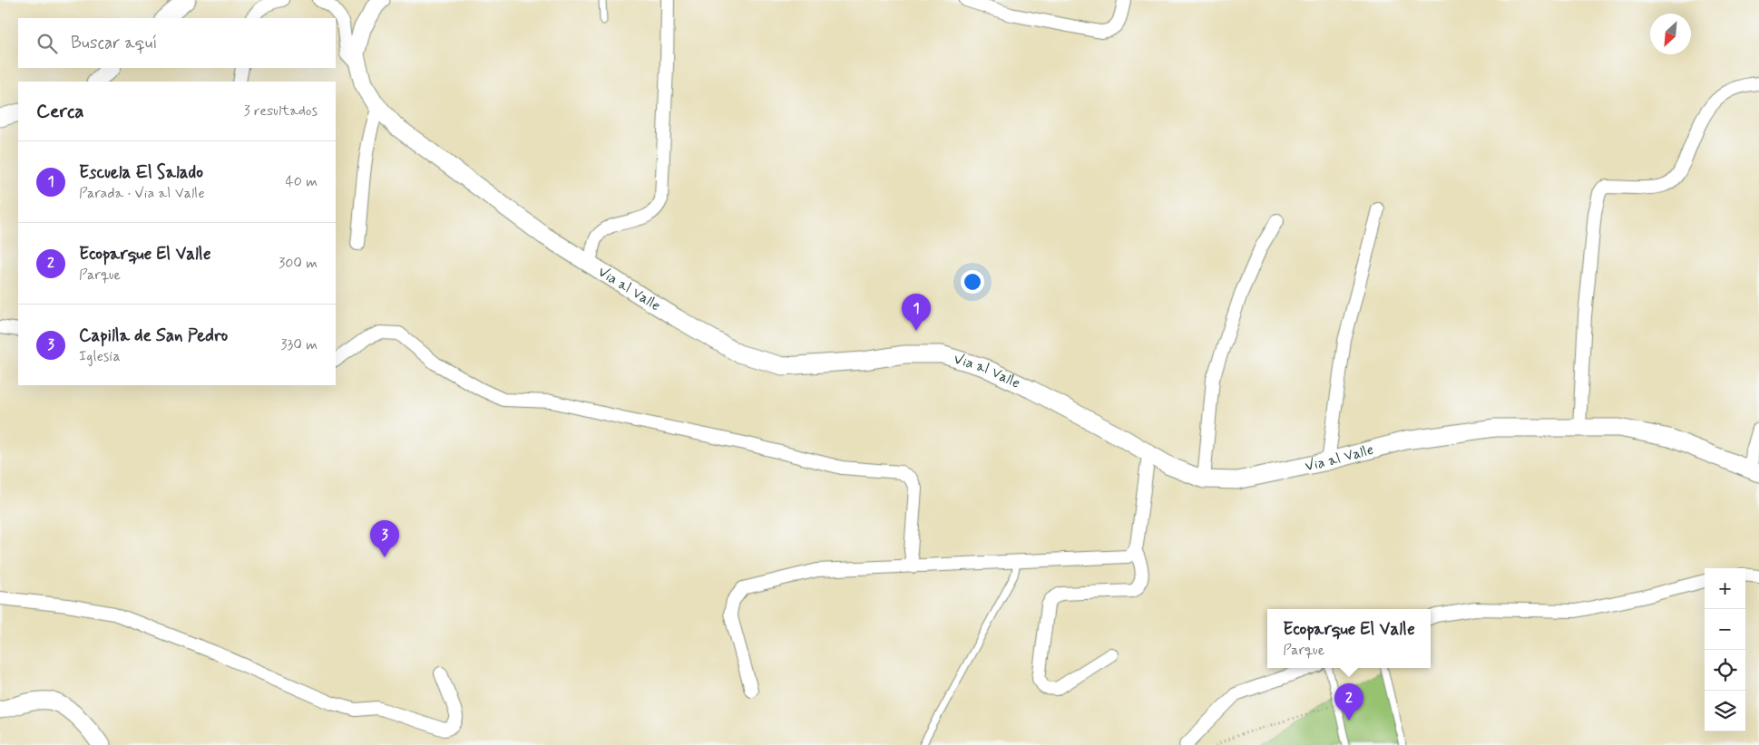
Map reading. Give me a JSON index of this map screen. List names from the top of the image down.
{
  "streets": {
    "main road": ["Via al Valle"]
  },
  "north": "bottom left",
  "page": {
    "search": "Buscar aquí",
    "heading": ["Cerca", "3 resultados"],
    "list": [
      {
        "mark": "1",
        "name": "Escuela El Salado",
        "note": "Parada · Via al Valle",
        "value": "40 m"
      },
      {
        "mark": "2",
        "name": "Ecoparque El Valle",
        "note": "Parque",
        "value": "300 m"
      },
      {
        "mark": "3",
        "name": "Capilla de San Pedro",
        "note": "Iglesia",
        "value": "330 m"
      }
    ],
    "pins": ["1", "3", "2"],
    "map_buttons": ["+", "−"],
    "popup": ["Ecoparque El Valle", "Parque"]
  }
}
